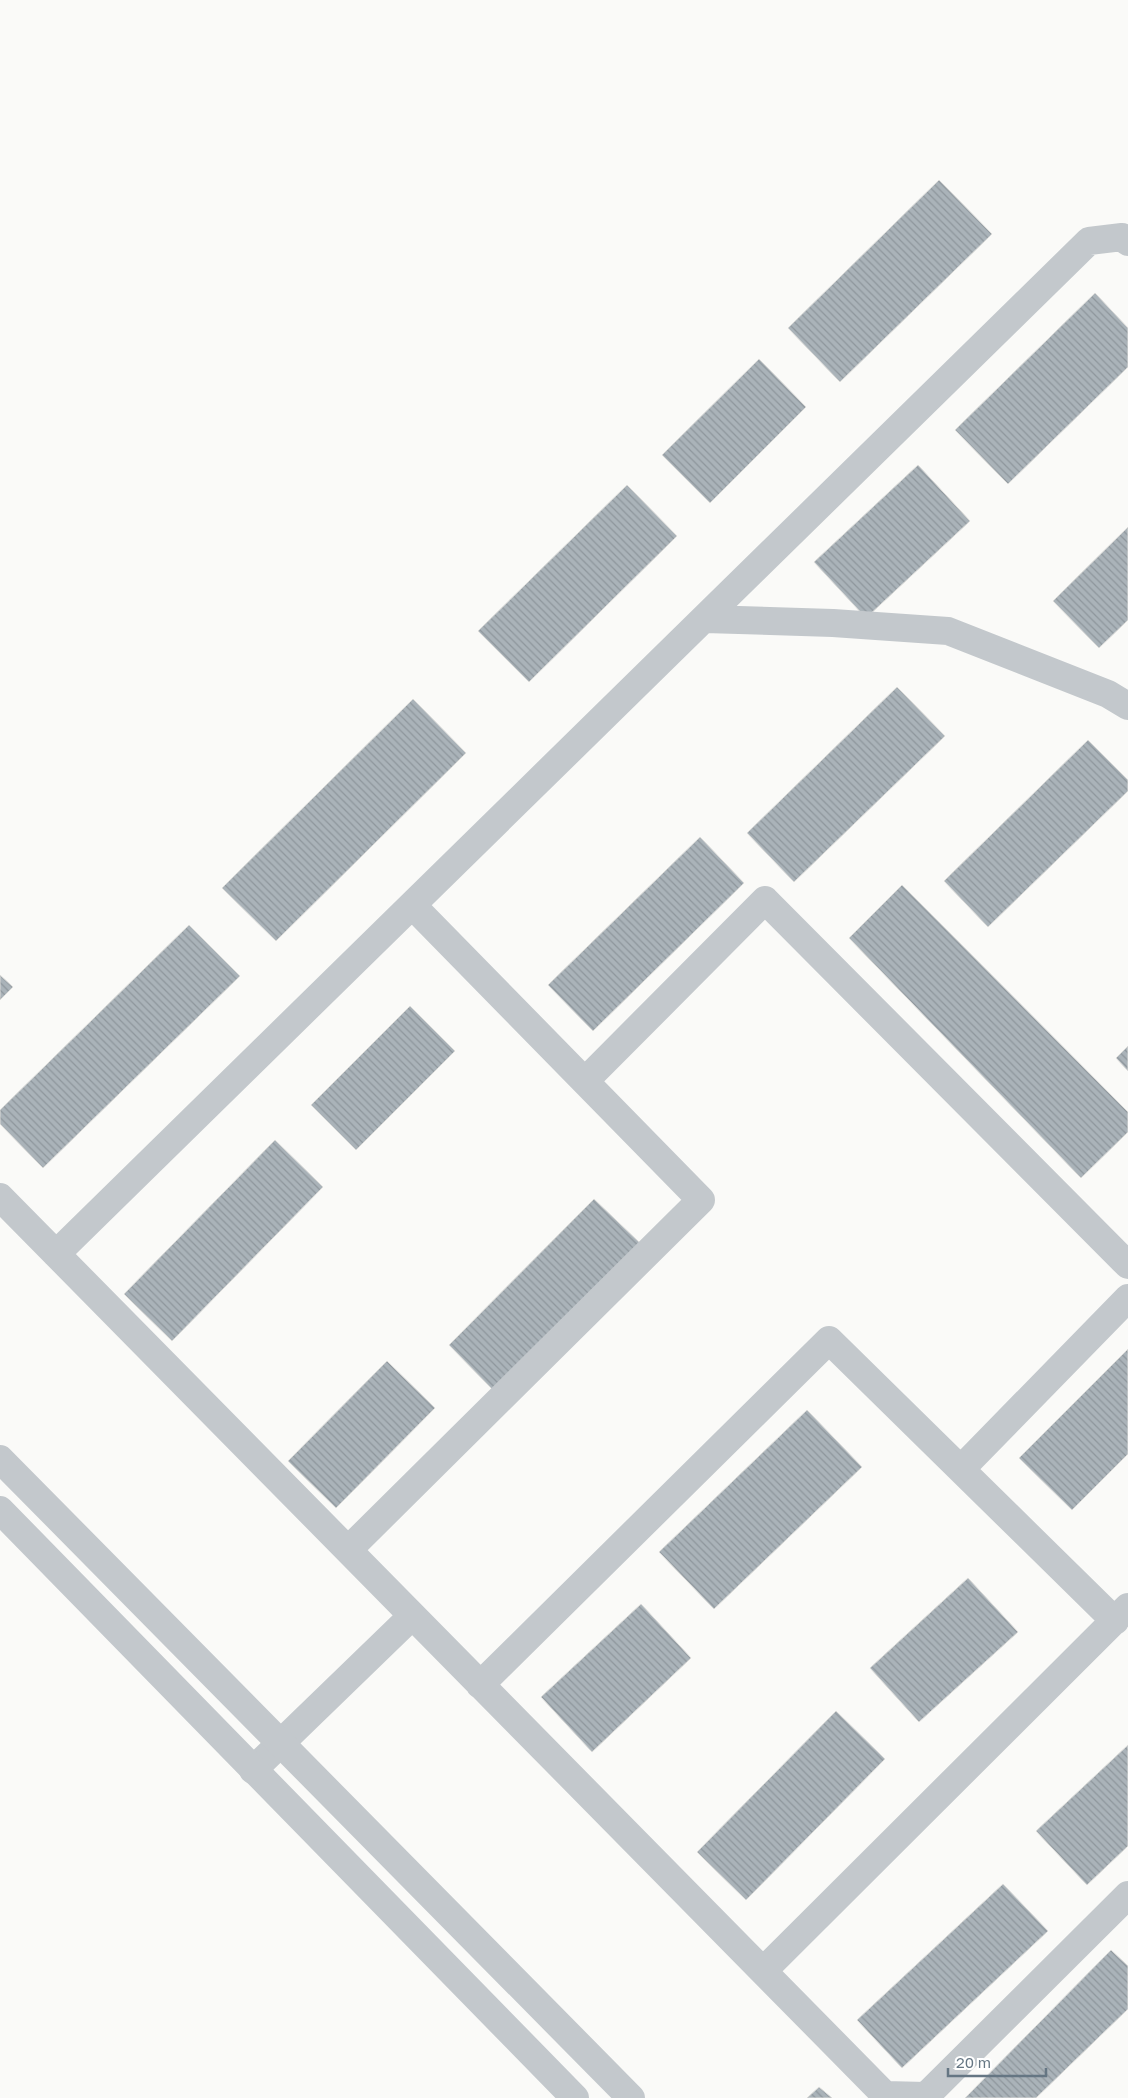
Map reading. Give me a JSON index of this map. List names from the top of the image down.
{
  "scale_bar": "20 m"
}
